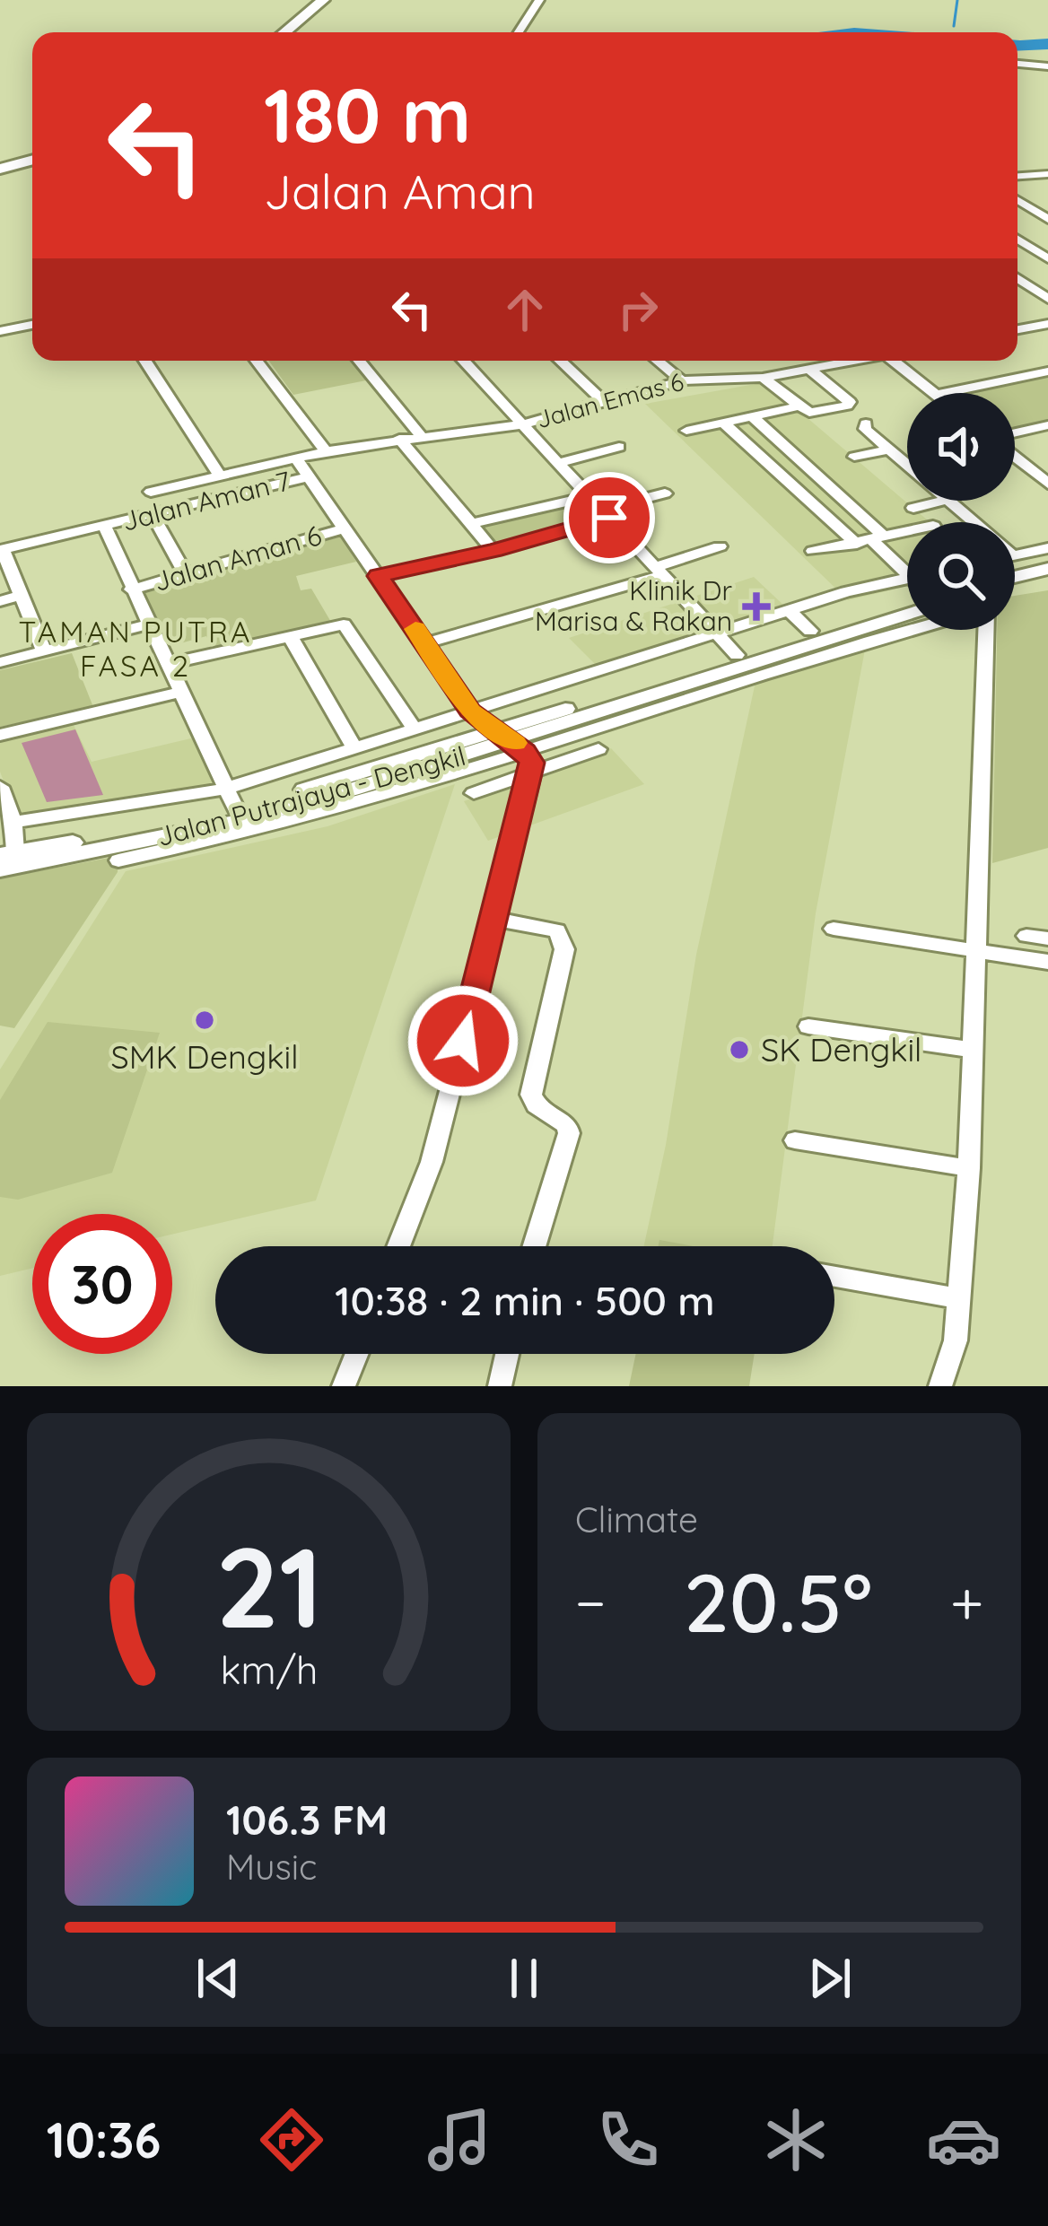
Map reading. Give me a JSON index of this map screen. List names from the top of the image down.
{
  "streets": {
    "main road": ["Jalan Putrajaya - Dengkil"],
    "street": ["Jalan Emas 6", "Jalan Aman 7", "Jalan Aman 6"]
  },
  "districts": ["TAMAN PUTRA FASA 2"],
  "places": {
    "health": ["Klinik Dr Marisa & Rakan"],
    "other": ["SMK Dengkil", "SK Dengkil"]
  },
  "page": {
    "turn": ["180 m", "Jalan Aman"],
    "limit": "30",
    "trip": "10:38 · 2 min · 500 m",
    "tile": "Climate",
    "heat": ["−", "20.5°", "+"],
    "song": ["106.3 FM", "Music"],
    "tabs": "10:36",
    "gauge": ["21", "km/h"]
  }
}
